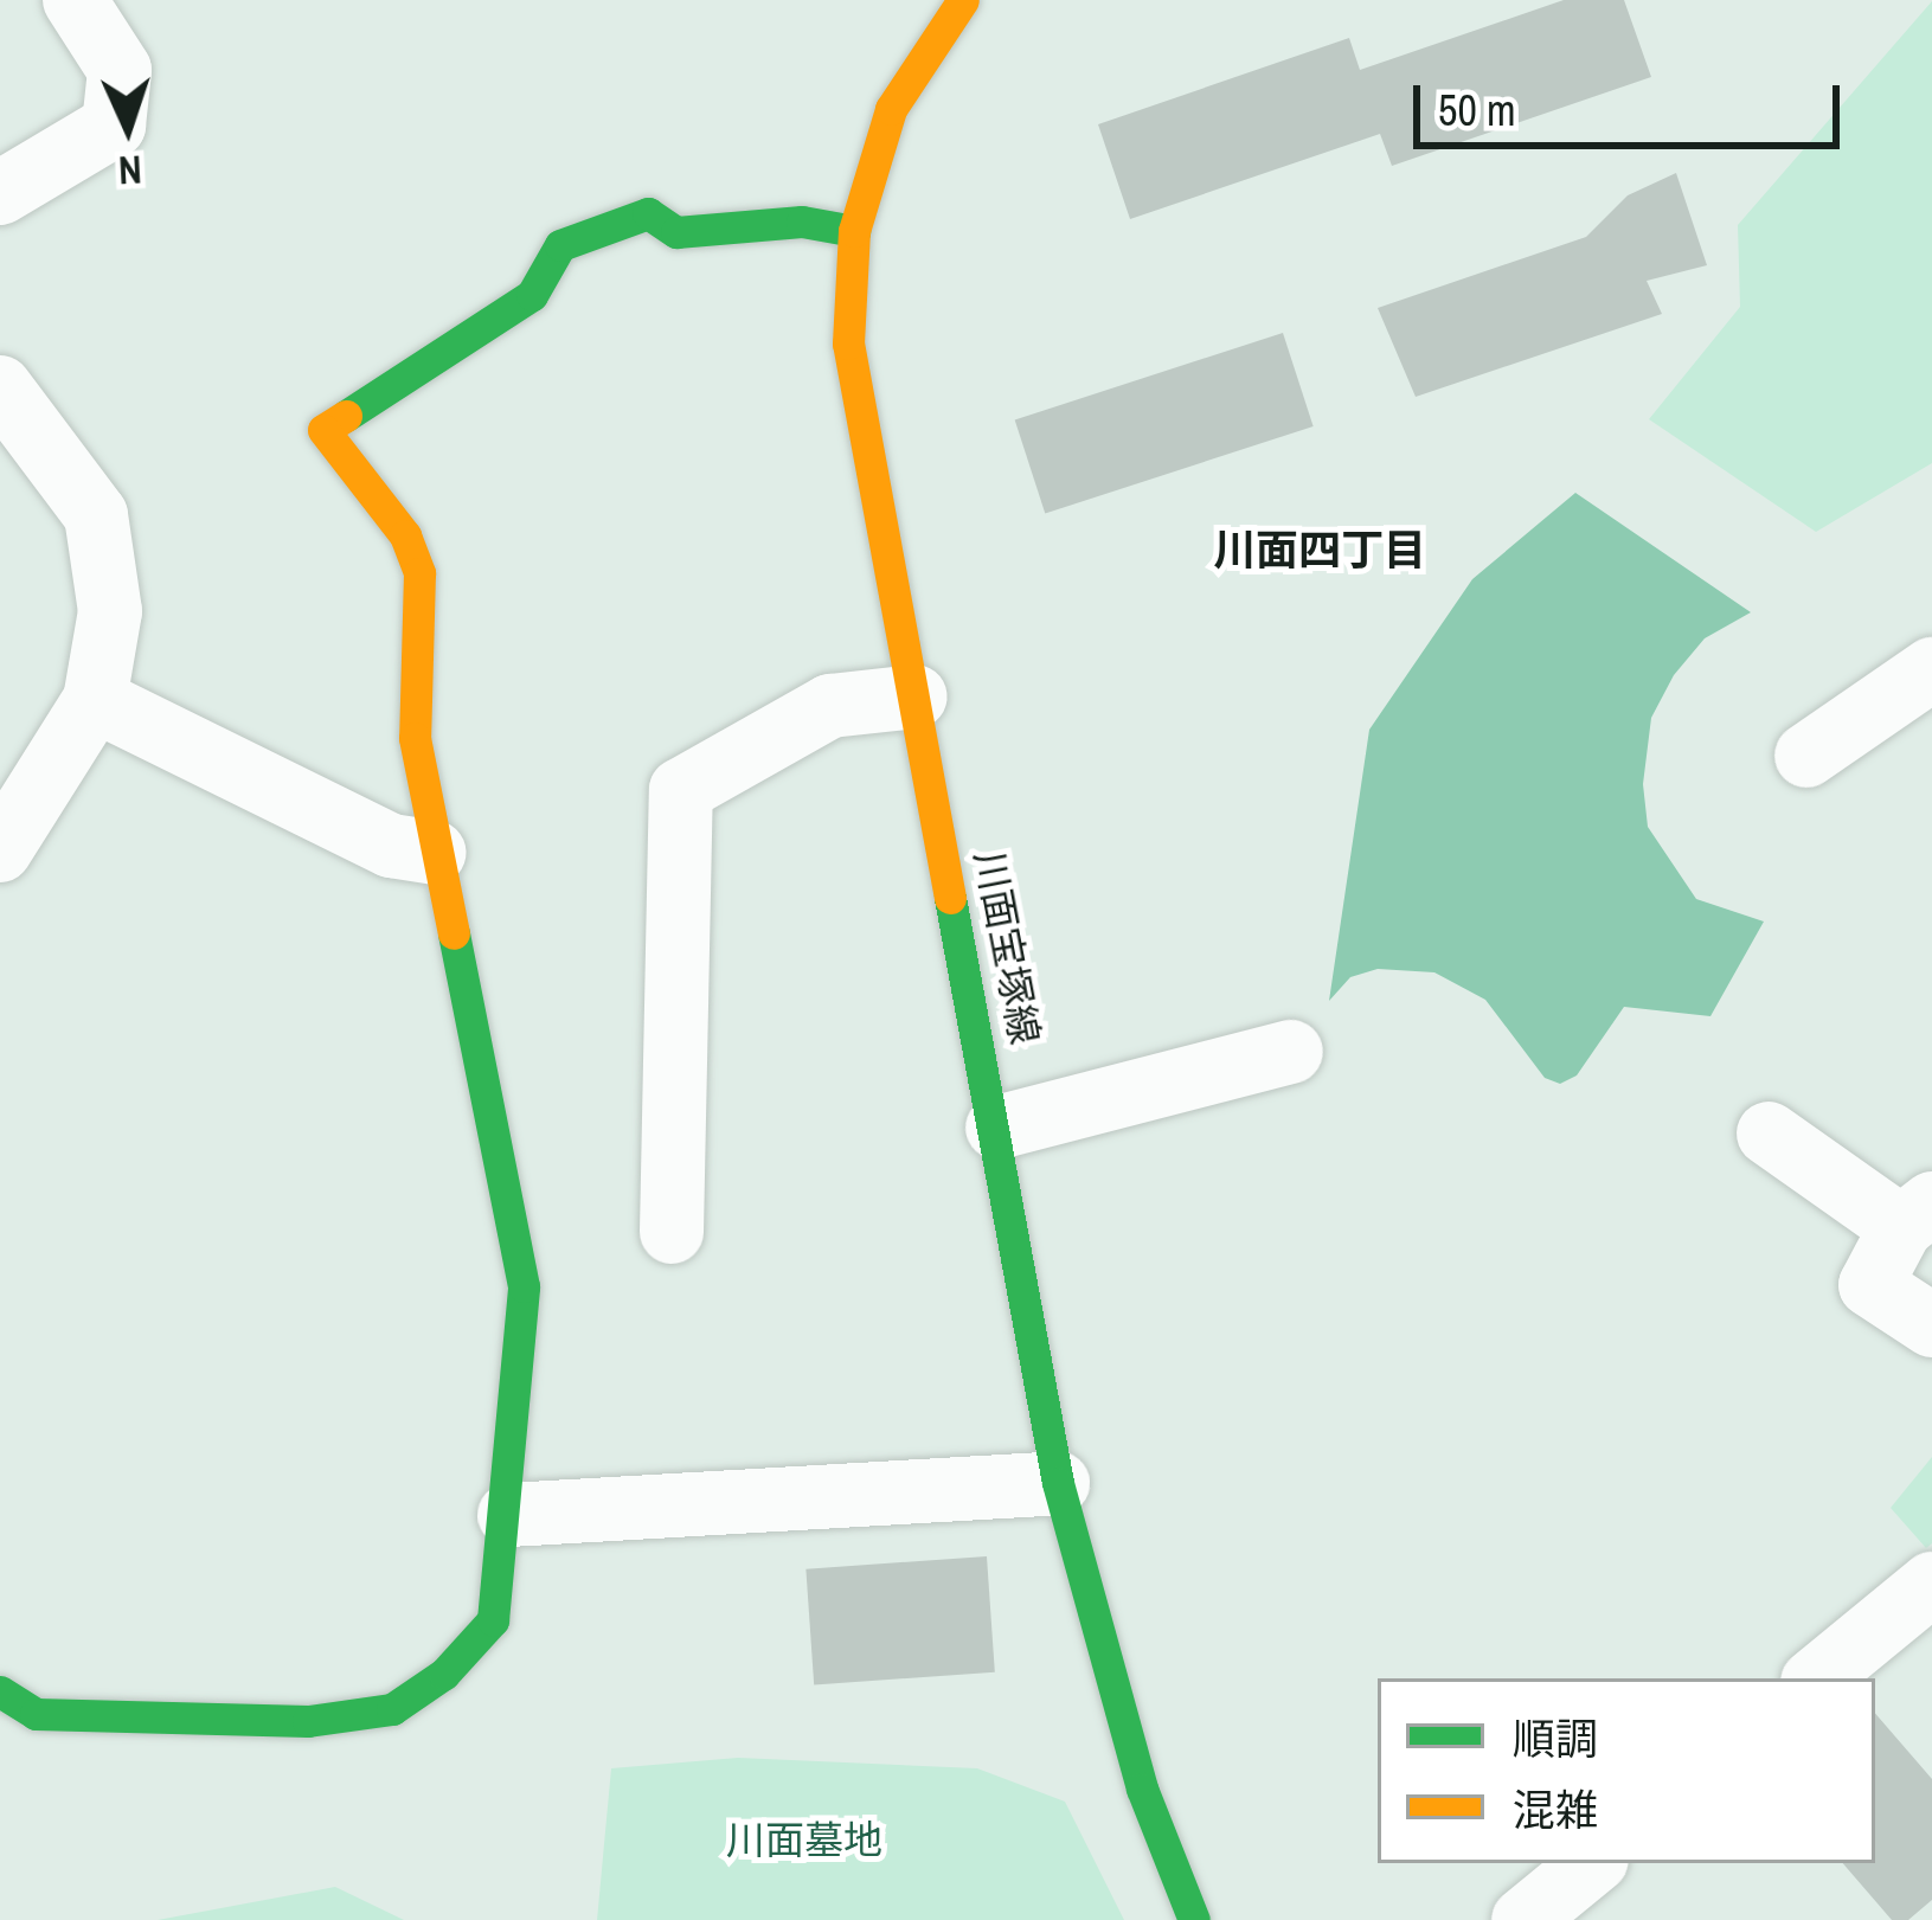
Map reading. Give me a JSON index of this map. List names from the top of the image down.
{
  "streets": {
    "street": ["川面宝塚線"]
  },
  "districts": ["川面四丁目"],
  "parks": ["川面墓地"],
  "legend": ["順調", "混雑"],
  "scale_bar": "50 m",
  "north": "bottom"
}
